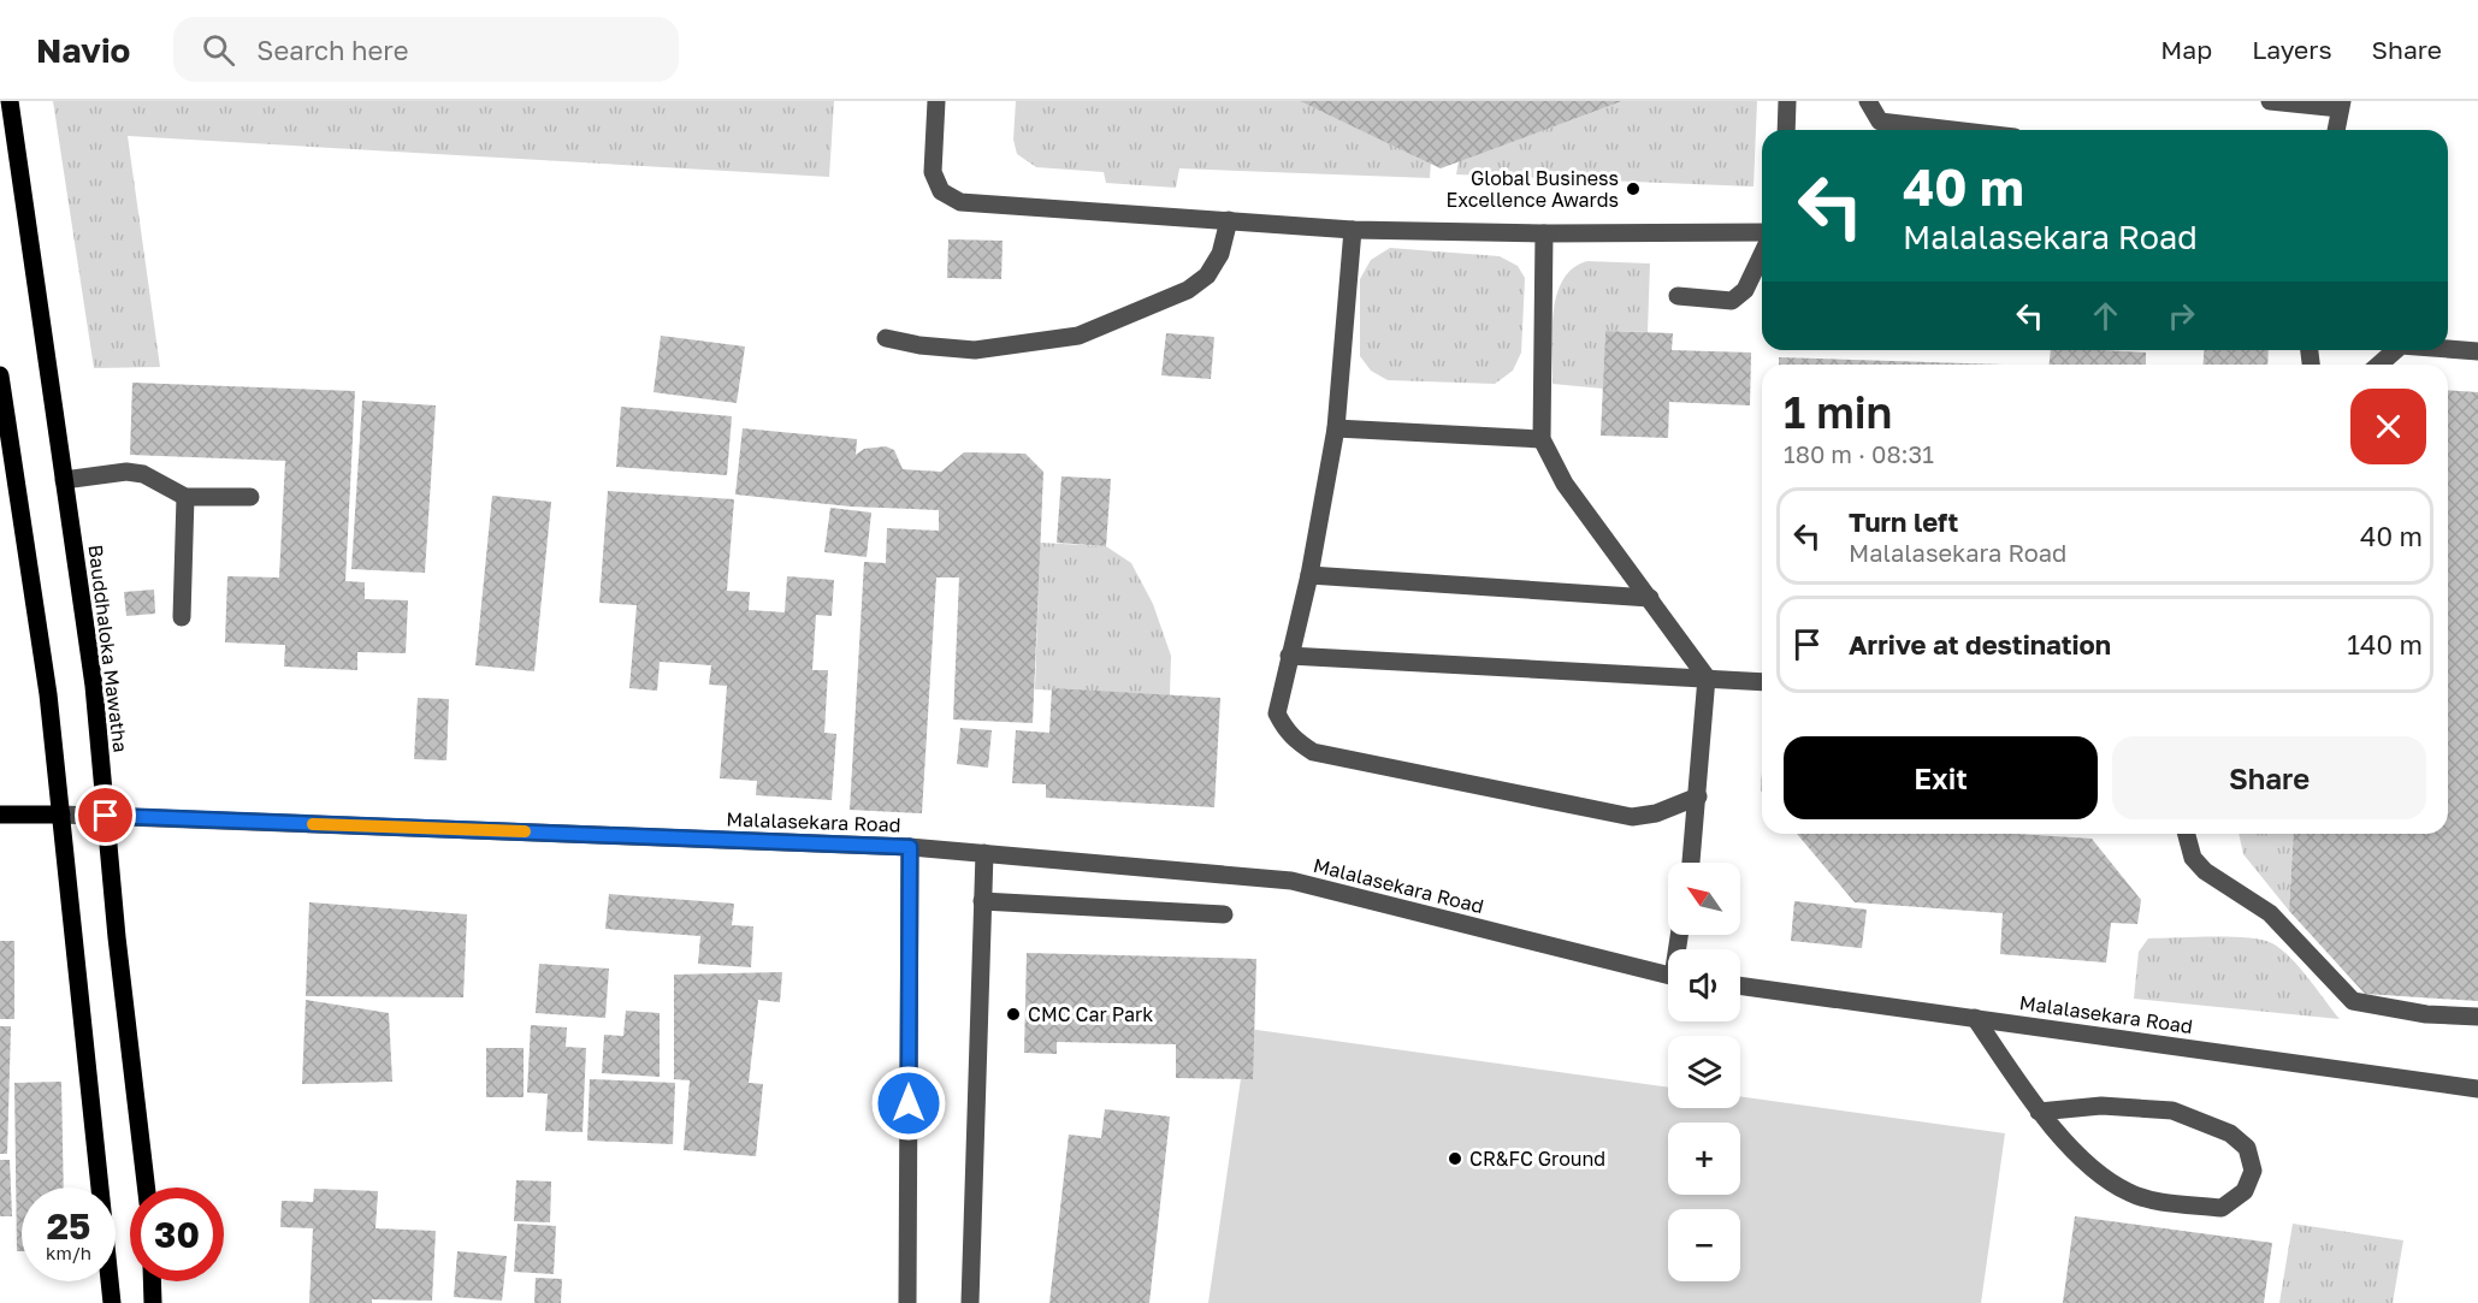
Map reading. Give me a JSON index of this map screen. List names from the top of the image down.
{
  "streets": {
    "main road": ["Bauddhaloka Mawatha"],
    "street": ["Malalasekara Road"]
  },
  "crossings": [
    ["Bauddhaloka Mawatha", "Malalasekara Road"]
  ],
  "places": ["Global Business Excellence Awards", "CMC Car Park", "CR&FC Ground"],
  "north": "top left",
  "page": {
    "header": "Navio",
    "search": "Search here",
    "nav": ["Map", "Layers", "Share"],
    "turn": ["40 m", "Malalasekara Road"],
    "heading": ["1 min", "180 m · 08:31"],
    "list": [
      {
        "name": "Turn left",
        "note": "Malalasekara Road",
        "value": "40 m"
      },
      {
        "name": "Arrive at destination",
        "value": "140 m"
      }
    ],
    "buttons": ["Exit", "Share"],
    "map_buttons": ["+", "−"],
    "speed": "25 km/h",
    "limit": "30"
  }
}
